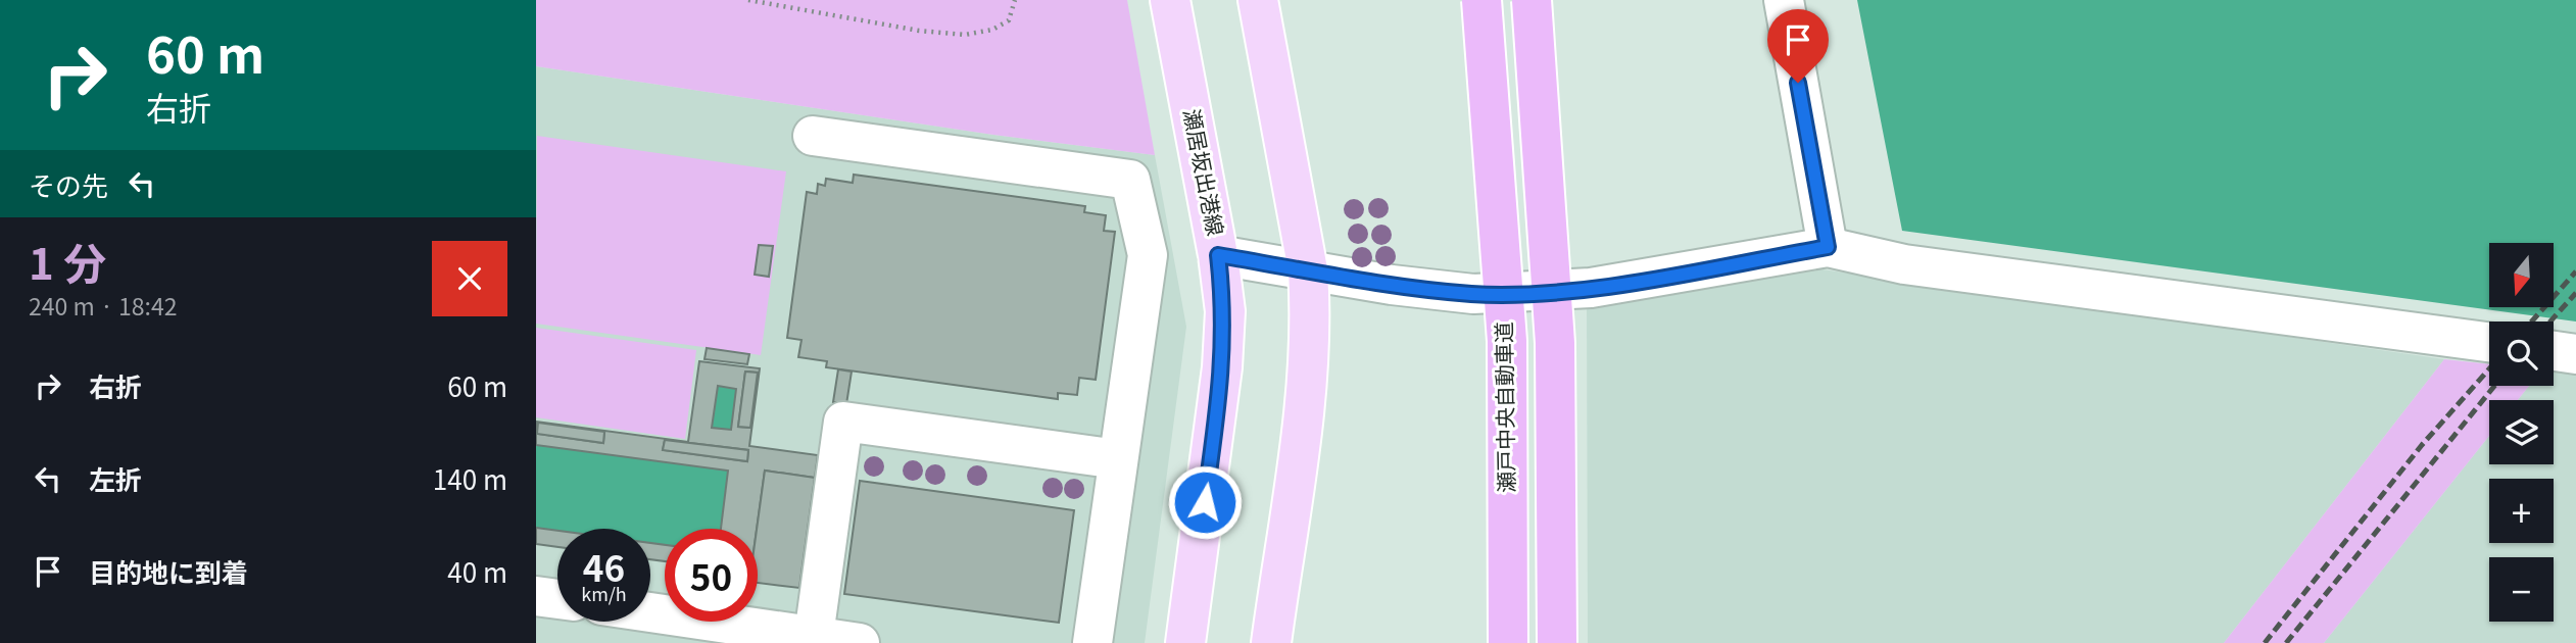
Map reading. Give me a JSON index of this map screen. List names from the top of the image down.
{
  "streets": {
    "highway": ["瀬戸中央自動車道"],
    "main road": ["瀬居坂出港線"]
  },
  "north": "bottom",
  "page": {
    "turn": ["60 m", "右折"],
    "then": "その先",
    "heading": ["1 分", "240 m · 18:42"],
    "map_buttons": ["+", "−"],
    "list": [
      {
        "name": "右折",
        "value": "60 m"
      },
      {
        "name": "左折",
        "value": "140 m"
      },
      {
        "name": "目的地に到着",
        "value": "40 m"
      }
    ],
    "speed": "46 km/h",
    "limit": "50"
  }
}
